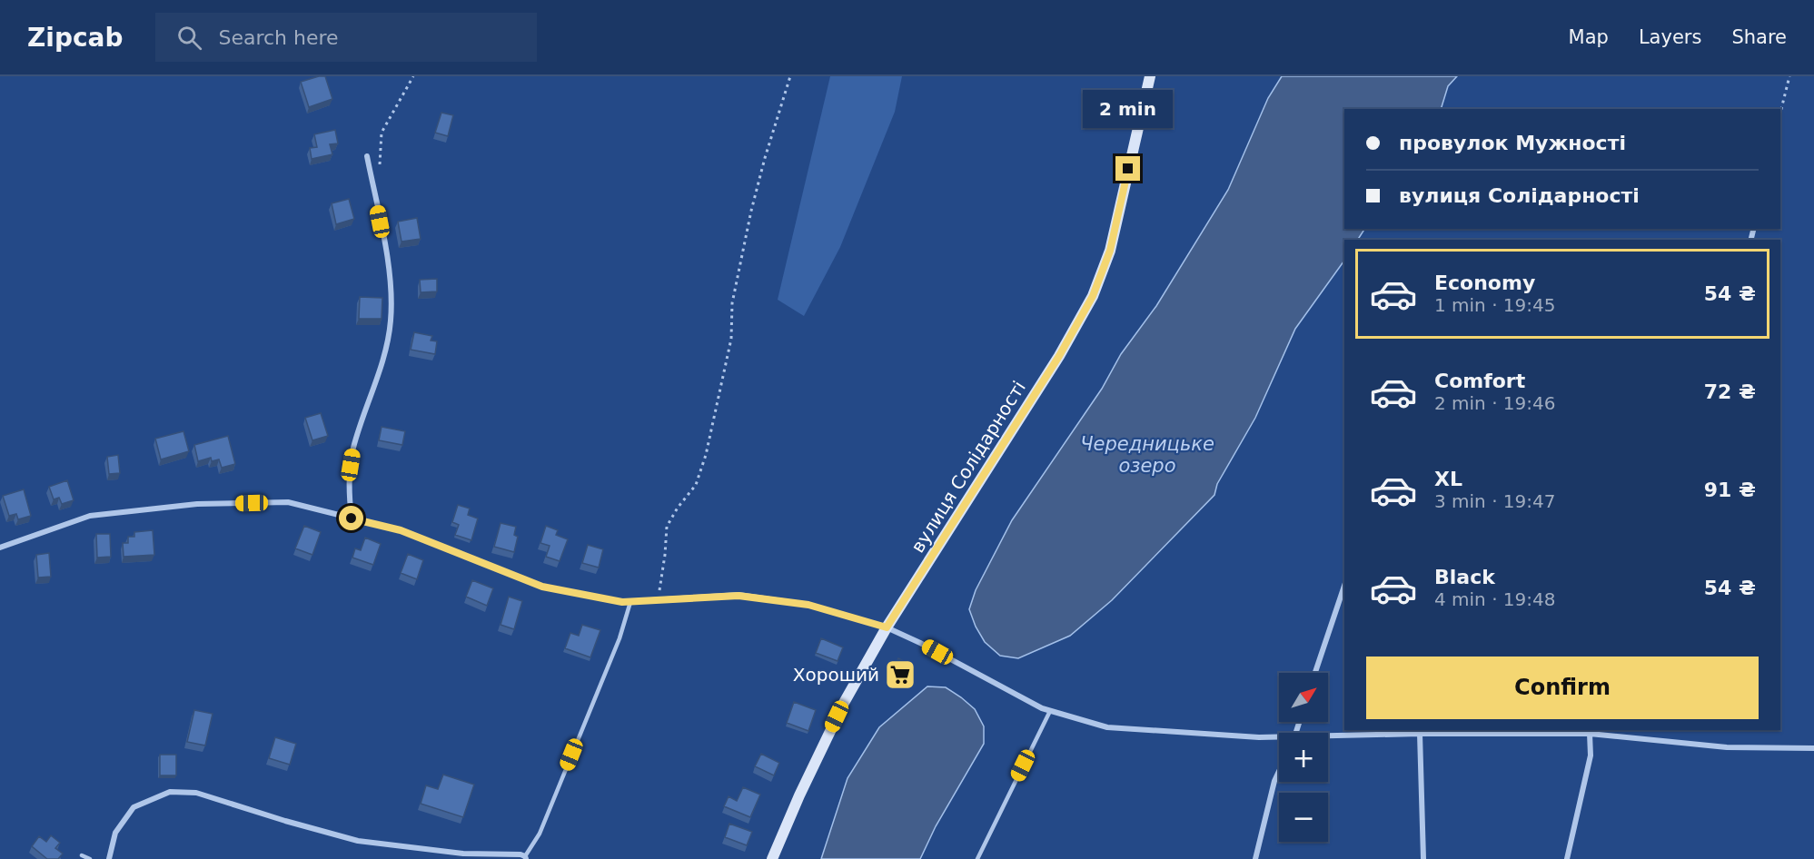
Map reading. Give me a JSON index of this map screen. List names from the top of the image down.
{
  "streets": {
    "main road": ["вулиця Солідарності"]
  },
  "water": ["Чередницьке озеро"],
  "places": {
    "supermarket": ["Хороший"]
  },
  "north": "top right",
  "page": {
    "header": "Zipcab",
    "search": "Search here",
    "nav": ["Map", "Layers", "Share"],
    "bubble": "2 min",
    "banner": ["провулок Мужності", "вулиця Солідарності"],
    "list": [
      {
        "name": "Economy",
        "note": "1 min · 19:45",
        "value": "54 ₴"
      },
      {
        "name": "Comfort",
        "note": "2 min · 19:46",
        "value": "72 ₴"
      },
      {
        "name": "XL",
        "note": "3 min · 19:47",
        "value": "91 ₴"
      },
      {
        "name": "Black",
        "note": "4 min · 19:48",
        "value": "54 ₴"
      }
    ],
    "buttons": "Confirm",
    "map_buttons": ["+", "−"]
  }
}
